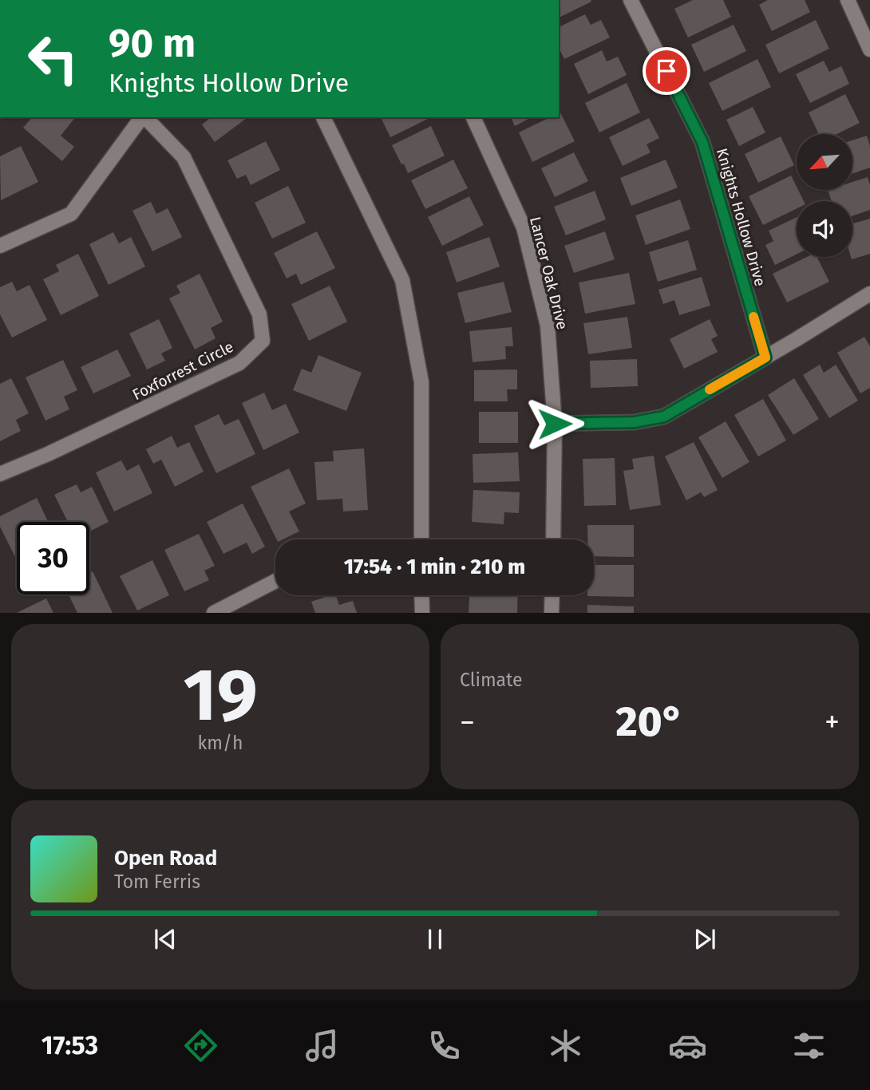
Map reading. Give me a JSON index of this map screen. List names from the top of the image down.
{
  "streets": {
    "street": ["Knights Hollow Drive", "Lancer Oak Drive", "Foxforrest Circle"]
  },
  "north": "bottom left",
  "page": {
    "turn": ["90 m", "Knights Hollow Drive"],
    "limit": "30",
    "trip": "17:54 · 1 min · 210 m",
    "tile": [
      ["19", "km/h"],
      "Climate"
    ],
    "heat": ["−", "20°", "+"],
    "song": ["Open Road", "Tom Ferris"],
    "tabs": "17:53"
  }
}
